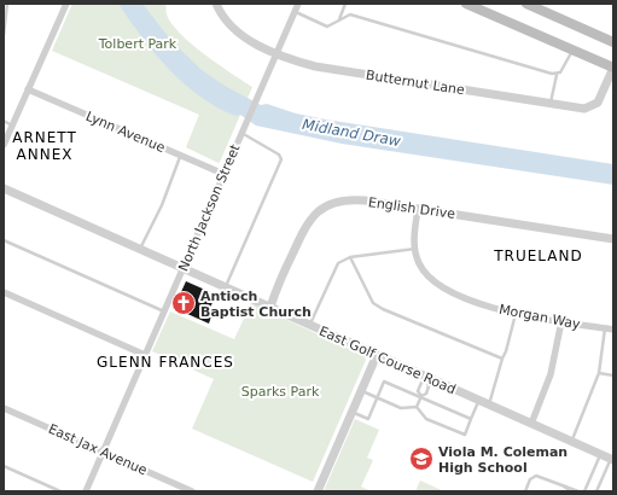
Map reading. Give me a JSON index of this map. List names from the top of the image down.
{
  "streets": {
    "street": [
      "Butternut Lane",
      "Lynn Avenue",
      "North Jackson Street",
      "English Drive",
      "Morgan Way",
      "East Golf Course Road",
      "East Jax Avenue"
    ]
  },
  "crossings": [
    ["Butternut Lane", "North Jackson Street"],
    ["Lynn Avenue", "North Jackson Street"],
    ["North Jackson Street", "East Golf Course Road"],
    ["North Jackson Street", "East Jax Avenue"],
    ["English Drive", "Morgan Way"],
    ["English Drive", "East Golf Course Road"]
  ],
  "districts": ["ARNETT ANNEX", "TRUELAND", "GLENN FRANCES"],
  "water": ["Midland Draw"],
  "parks": ["Tolbert Park", "Sparks Park"],
  "places": {
    "church": ["Antioch Baptist Church"],
    "school or university": ["Viola M. Coleman High School"]
  }
}
